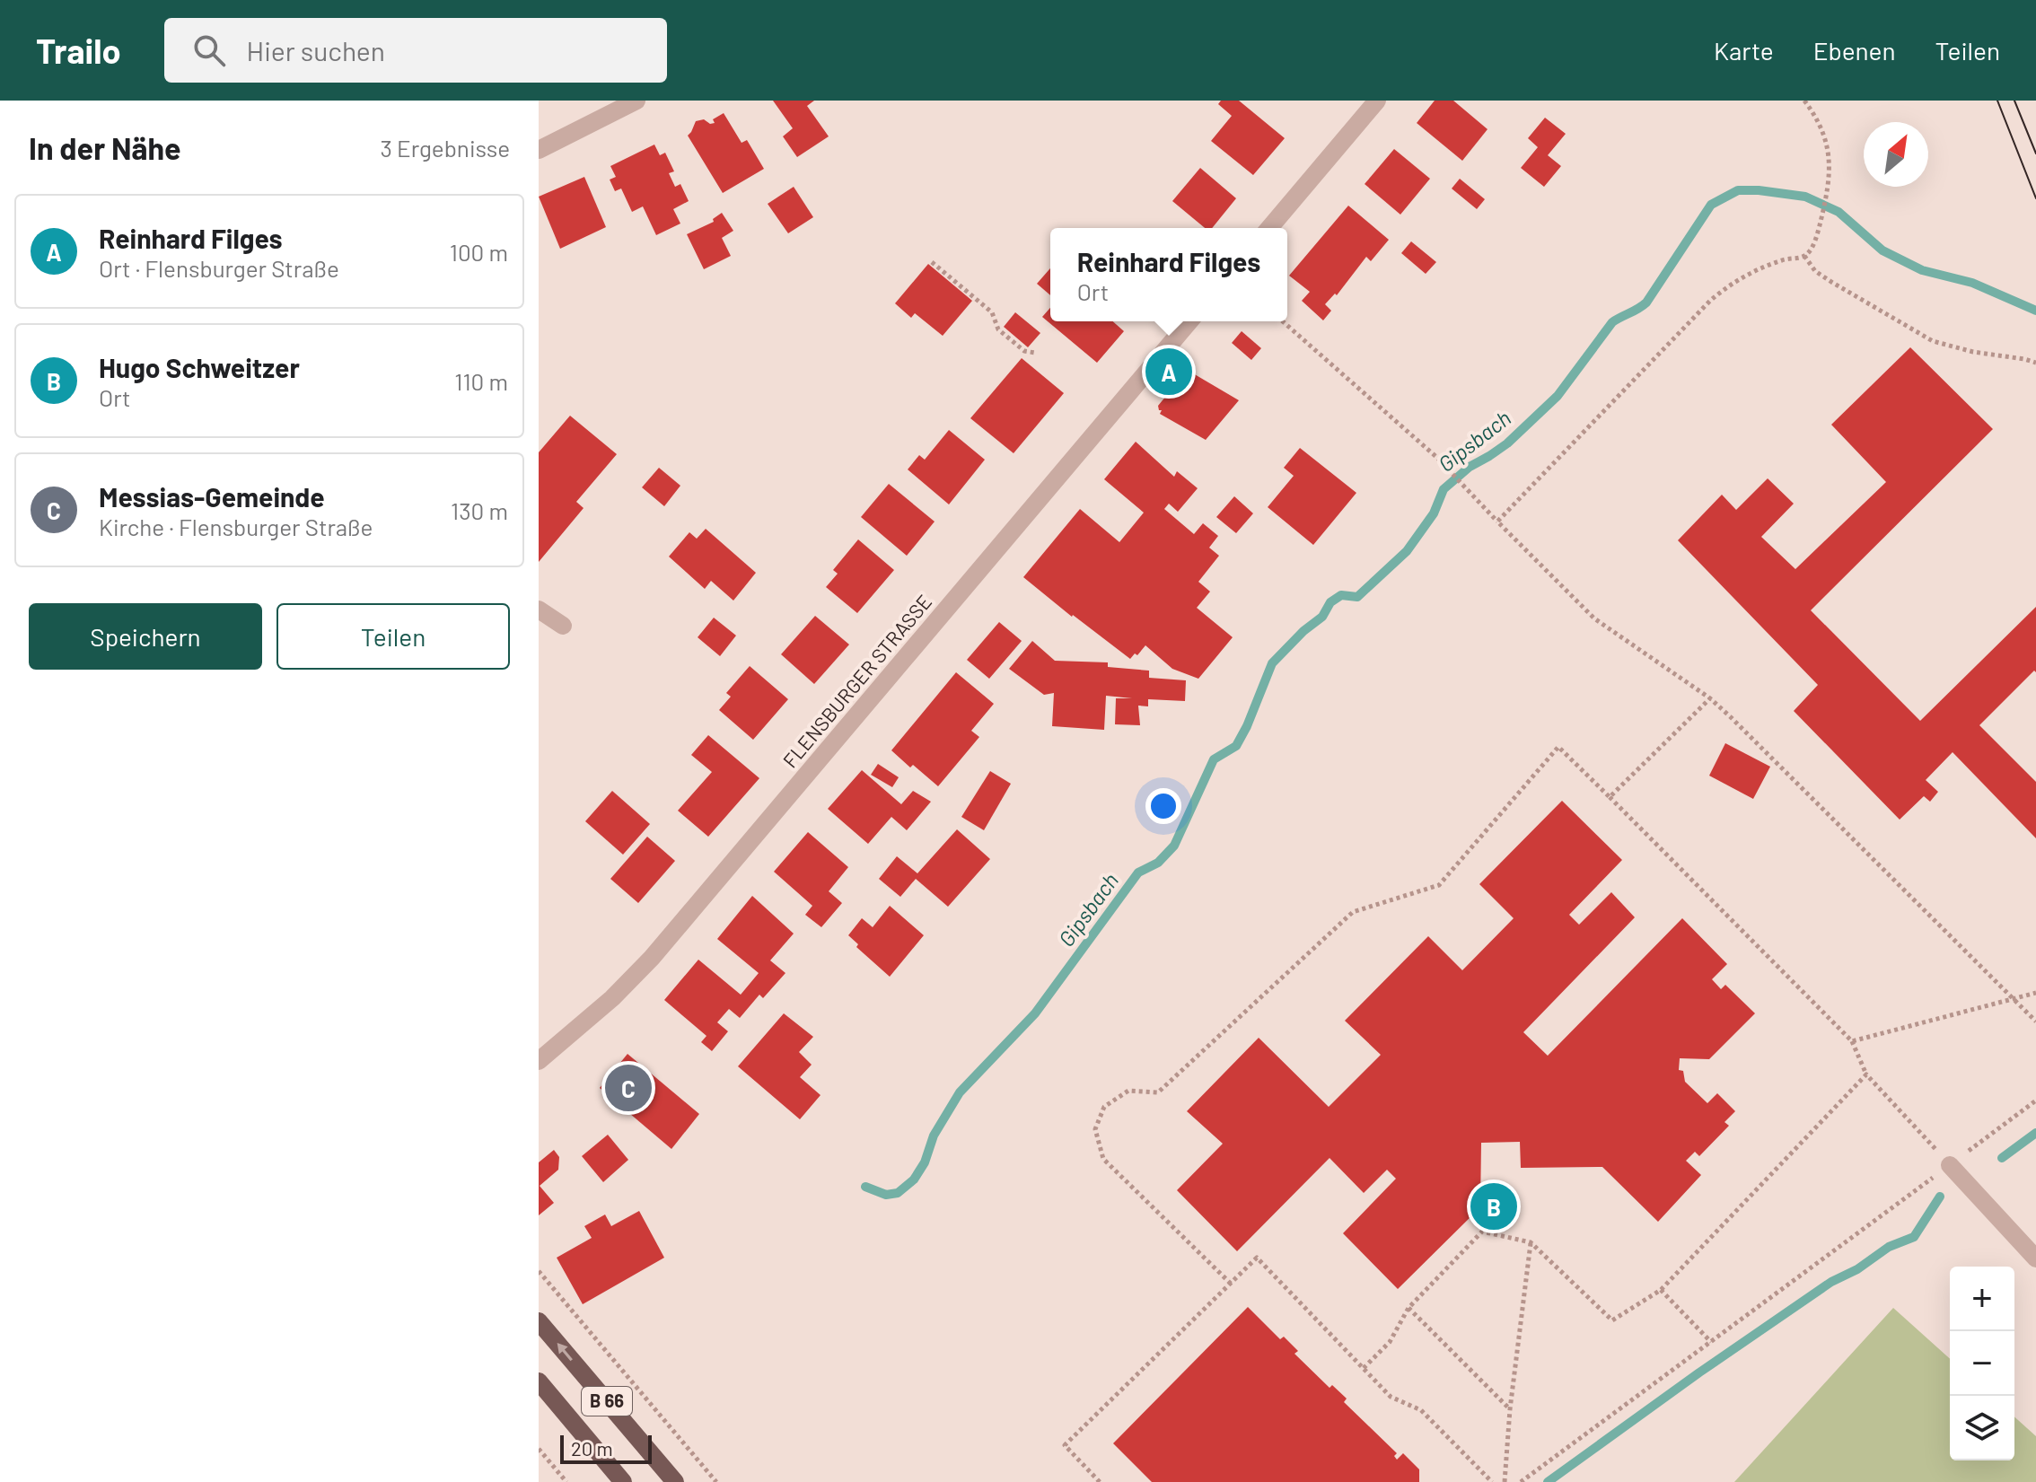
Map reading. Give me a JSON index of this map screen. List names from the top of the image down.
{
  "streets": {
    "main road": ["B 66"],
    "street": ["FLENSBURGER STRASSE"]
  },
  "water": ["Gipsbach"],
  "scale_bar": "20 m",
  "north": "top right",
  "page": {
    "header": "Trailo",
    "search": "Hier suchen",
    "nav": ["Karte", "Ebenen", "Teilen"],
    "heading": ["In der Nähe", "3 Ergebnisse"],
    "list": [
      {
        "mark": "A",
        "name": "Reinhard Filges",
        "note": "Ort · Flensburger Straße",
        "value": "100 m"
      },
      {
        "mark": "B",
        "name": "Hugo Schweitzer",
        "note": "Ort",
        "value": "110 m"
      },
      {
        "mark": "C",
        "name": "Messias-Gemeinde",
        "note": "Kirche · Flensburger Straße",
        "value": "130 m"
      }
    ],
    "popup": ["Reinhard Filges", "Ort"],
    "pins": ["A", "C", "B"],
    "buttons": ["Speichern", "Teilen"],
    "map_buttons": ["+", "−"],
    "scale": "20 m"
  }
}
